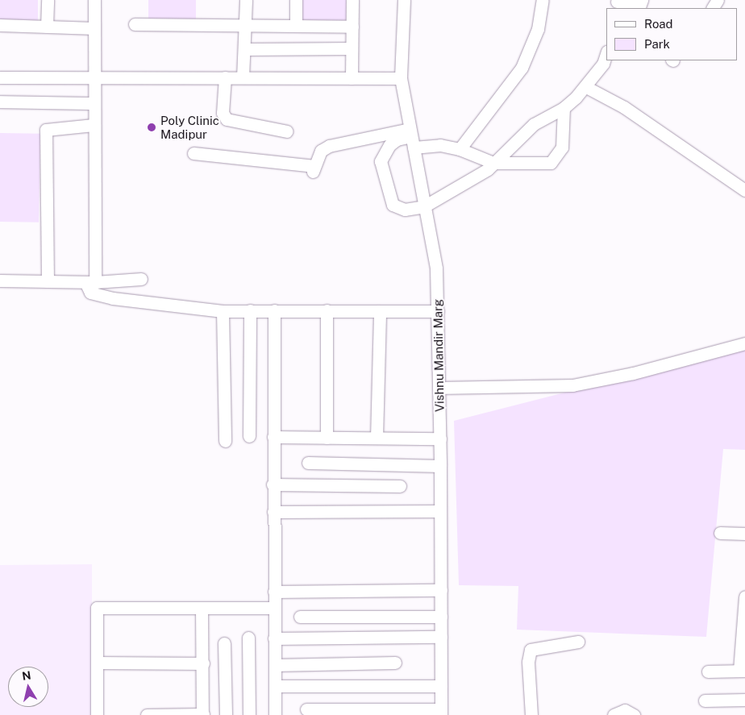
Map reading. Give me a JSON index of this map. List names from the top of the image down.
{
  "streets": {
    "street": ["Vishnu Mandir Marg"]
  },
  "places": ["Poly Clinic Madipur"],
  "legend": ["Road", "Park"],
  "north": "top"
}
